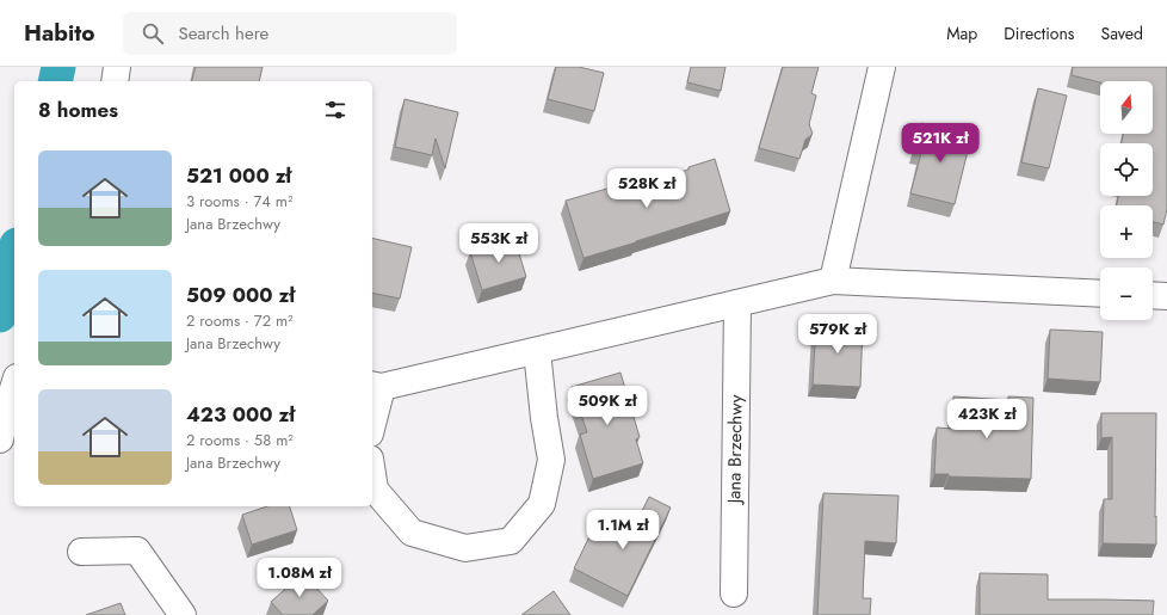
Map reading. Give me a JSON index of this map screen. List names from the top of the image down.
{
  "streets": {
    "street": ["Jana Brzechwy"]
  },
  "north": "top",
  "page": {
    "header": "Habito",
    "search": "Search here",
    "nav": ["Map", "Directions", "Saved"],
    "map_buttons": ["+", "−"],
    "heading": "8 homes",
    "price": [
      "521K zł",
      "528K zł",
      "553K zł",
      "579K zł",
      "509K zł",
      "423K zł",
      "1.1M zł",
      "1.08M zł"
    ],
    "list": [
      {
        "name": "521 000 zł",
        "note": "3 rooms · 74 m² · Jana Brzechwy"
      },
      {
        "name": "509 000 zł",
        "note": "2 rooms · 72 m² · Jana Brzechwy"
      },
      {
        "name": "423 000 zł",
        "note": "2 rooms · 58 m² · Jana Brzechwy"
      }
    ]
  }
}
